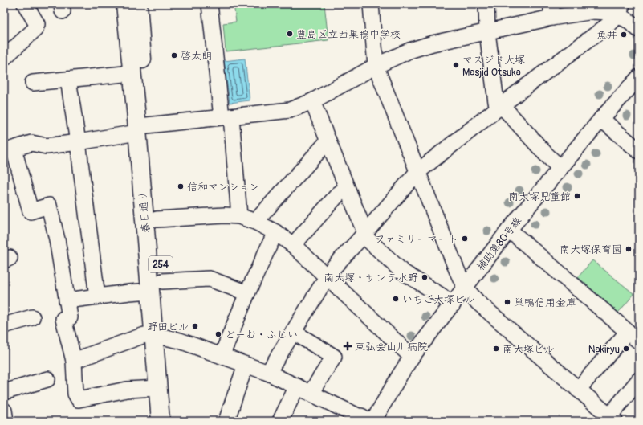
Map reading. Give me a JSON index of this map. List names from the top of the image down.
{
  "streets": {
    "highway": ["春日通り", "254"],
    "street": ["補助第80号線"]
  },
  "places": {
    "other": [
      "豊島区立西巣鴨中学校",
      "魚丼",
      "啓太朗",
      "マスジド大塚 Masjid Otsuka",
      "信和マンション",
      "南大塚児童館",
      "ファミリーマート",
      "南大塚保育園",
      "南大塚・サンテ水野",
      "いちご大塚ビル",
      "巣鴨信用金庫",
      "野田ビル",
      "どーむ・ふじい",
      "南大塚ビル",
      "Nakiryu"
    ],
    "health": ["東弘会山川病院"]
  }
}
